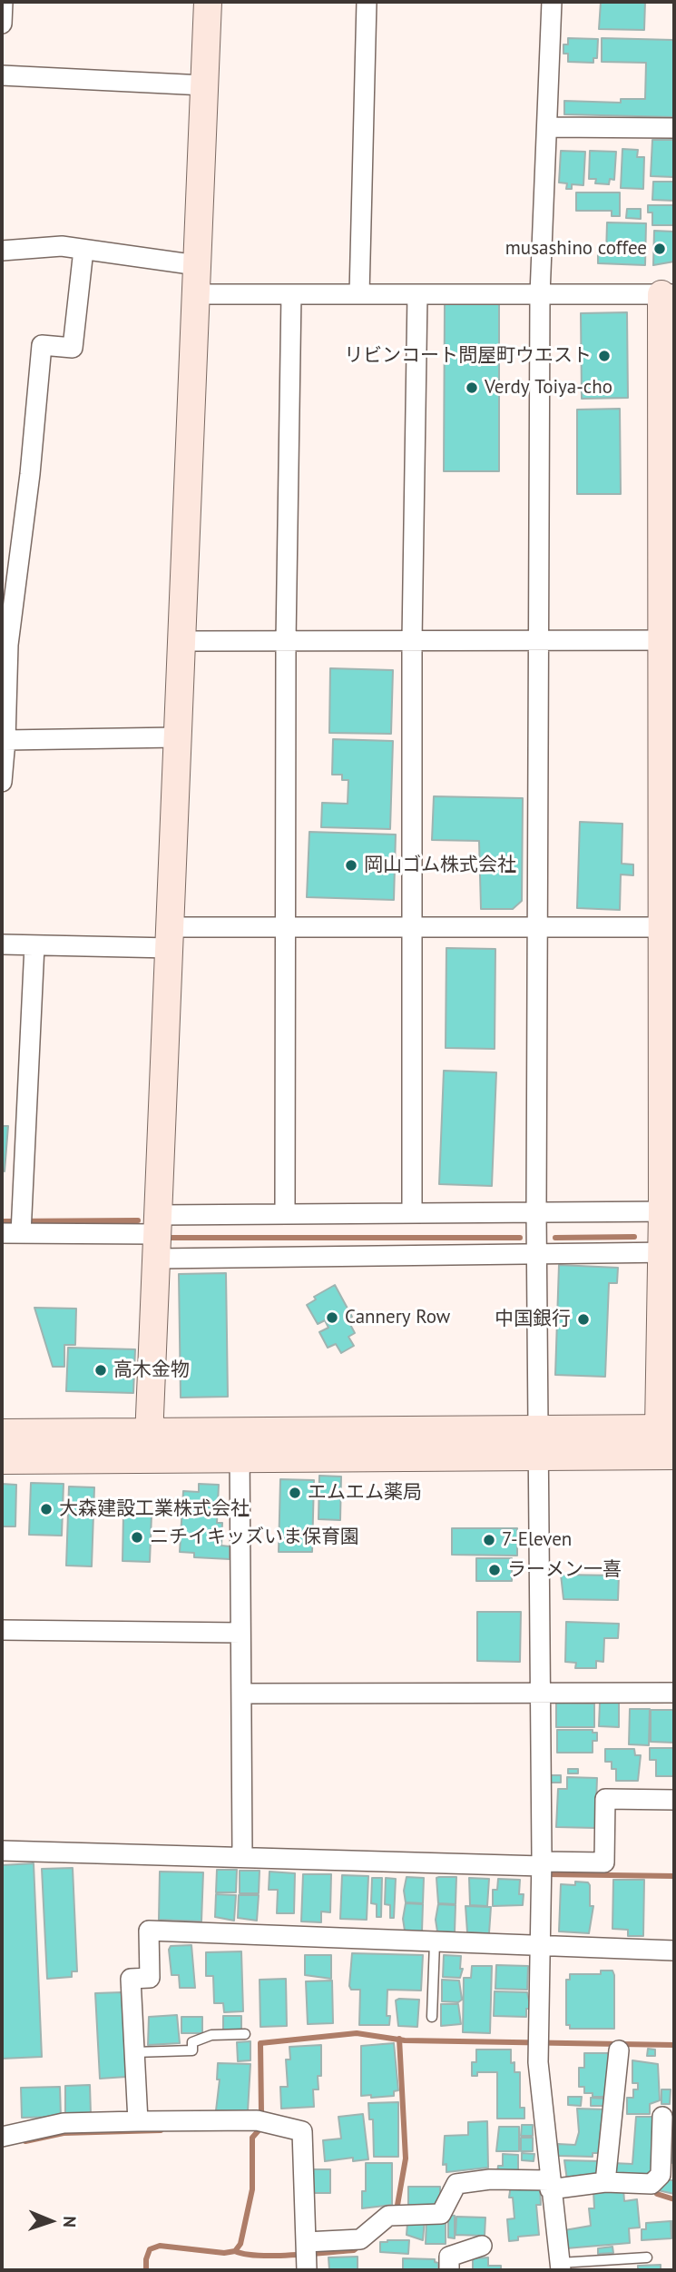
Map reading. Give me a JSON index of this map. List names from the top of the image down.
{
  "places": [
    "musashino coffee",
    "リビンコート問屋町ウエスト",
    "Verdy Toiya-cho",
    "岡山ゴム株式会社",
    "Cannery Row",
    "中国銀行",
    "高木金物",
    "エムエム薬局",
    "大森建設工業株式会社",
    "ニチイキッズいま保育園",
    "7-Eleven",
    "ラーメン一喜"
  ],
  "north": "right"
}
